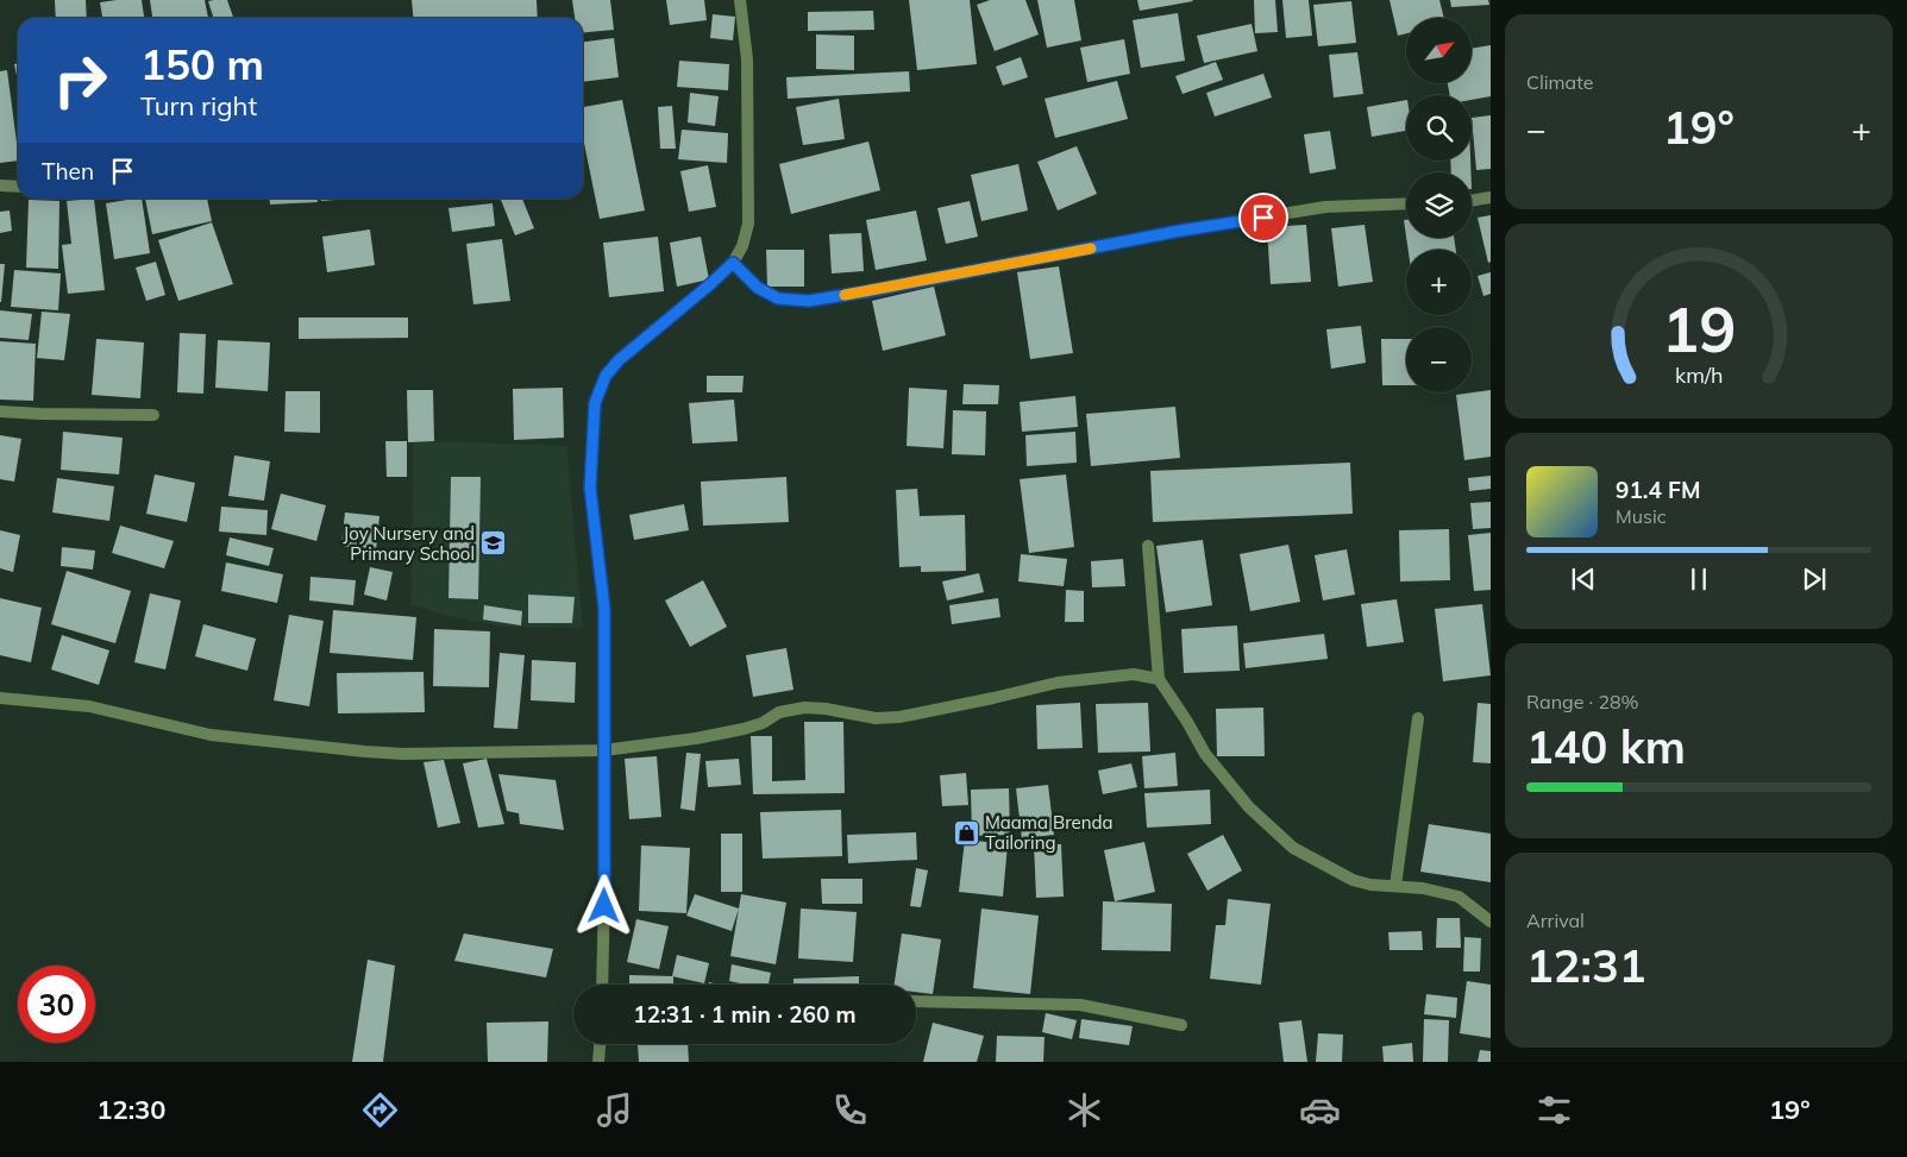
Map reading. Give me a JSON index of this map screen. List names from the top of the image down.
{
  "places": {
    "school or university": ["Joy Nursery and Primary School"],
    "shop": ["Maama Brenda Tailoring"]
  },
  "north": "top right",
  "page": {
    "tile": [
      "Climate",
      ["Range · 28%", "140 km"],
      ["Arrival", "12:31"]
    ],
    "map_buttons": ["+", "−"],
    "turn": ["150 m", "Turn right"],
    "heat": ["−", "19°", "+"],
    "then": "Then",
    "song": ["91.4 FM", "Music"],
    "limit": "30",
    "trip": "12:31 · 1 min · 260 m",
    "tabs": ["12:30", "19°"],
    "gauge": ["19", "km/h"]
  }
}
